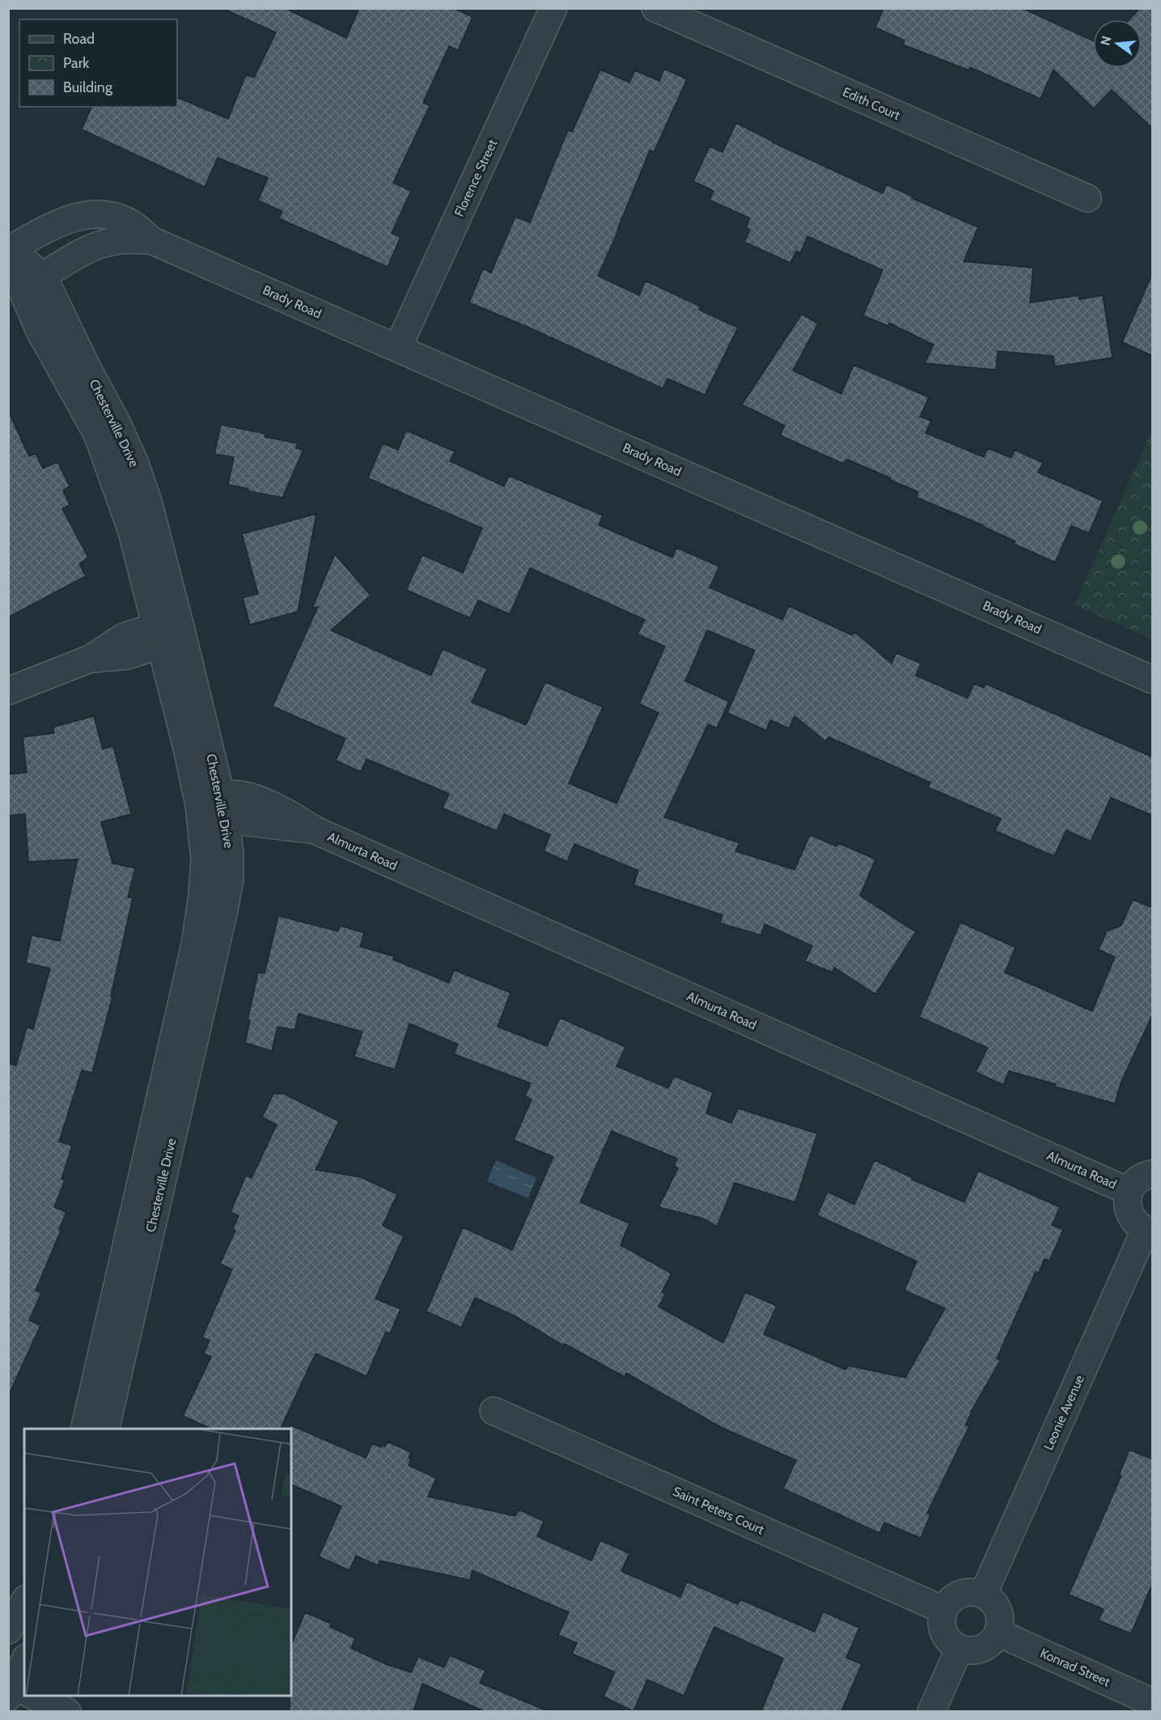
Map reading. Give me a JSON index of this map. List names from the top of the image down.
{
  "streets": {
    "street": [
      "Edith Court",
      "Florence Street",
      "Brady Road",
      "Chesterville Drive",
      "Almurta Road",
      "Leonie Avenue",
      "Saint Peters Court",
      "Konrad Street"
    ]
  },
  "crossings": [
    ["Florence Street", "Brady Road"],
    ["Brady Road", "Chesterville Drive"],
    ["Chesterville Drive", "Almurta Road"],
    ["Leonie Avenue", "Saint Peters Court"],
    ["Leonie Avenue", "Konrad Street"],
    ["Saint Peters Court", "Konrad Street"]
  ],
  "legend": ["Road", "Park", "Building"],
  "north": "left"
}
